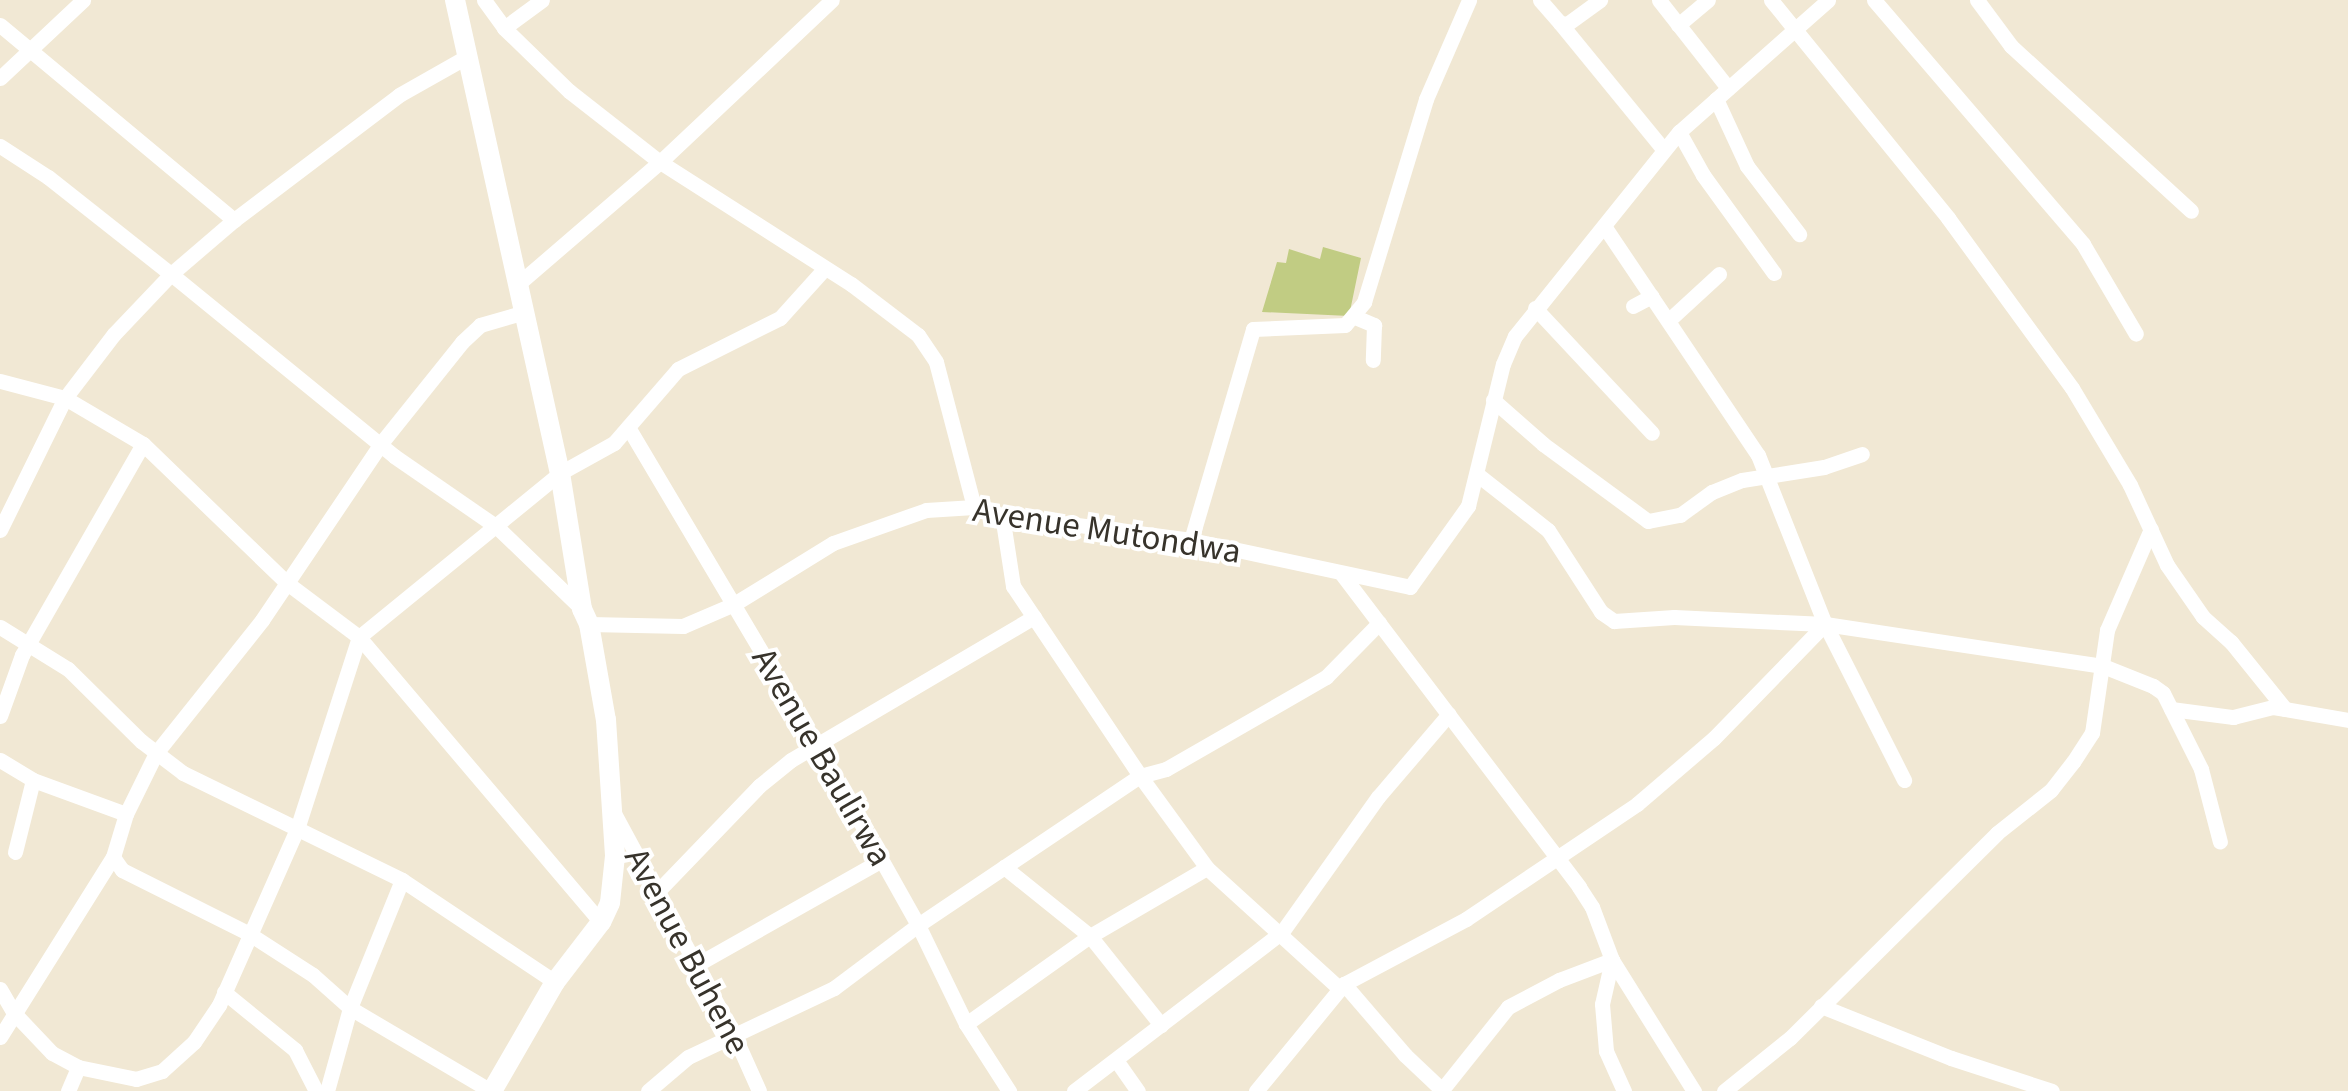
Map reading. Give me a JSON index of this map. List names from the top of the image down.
{
  "streets": {
    "street": ["Avenue Mutondwa", "Avenue Baulirwa", "Avenue Buhene"]
  },
  "crossings": [
    ["Avenue Mutondwa", "Avenue Baulirwa"]
  ]
}
